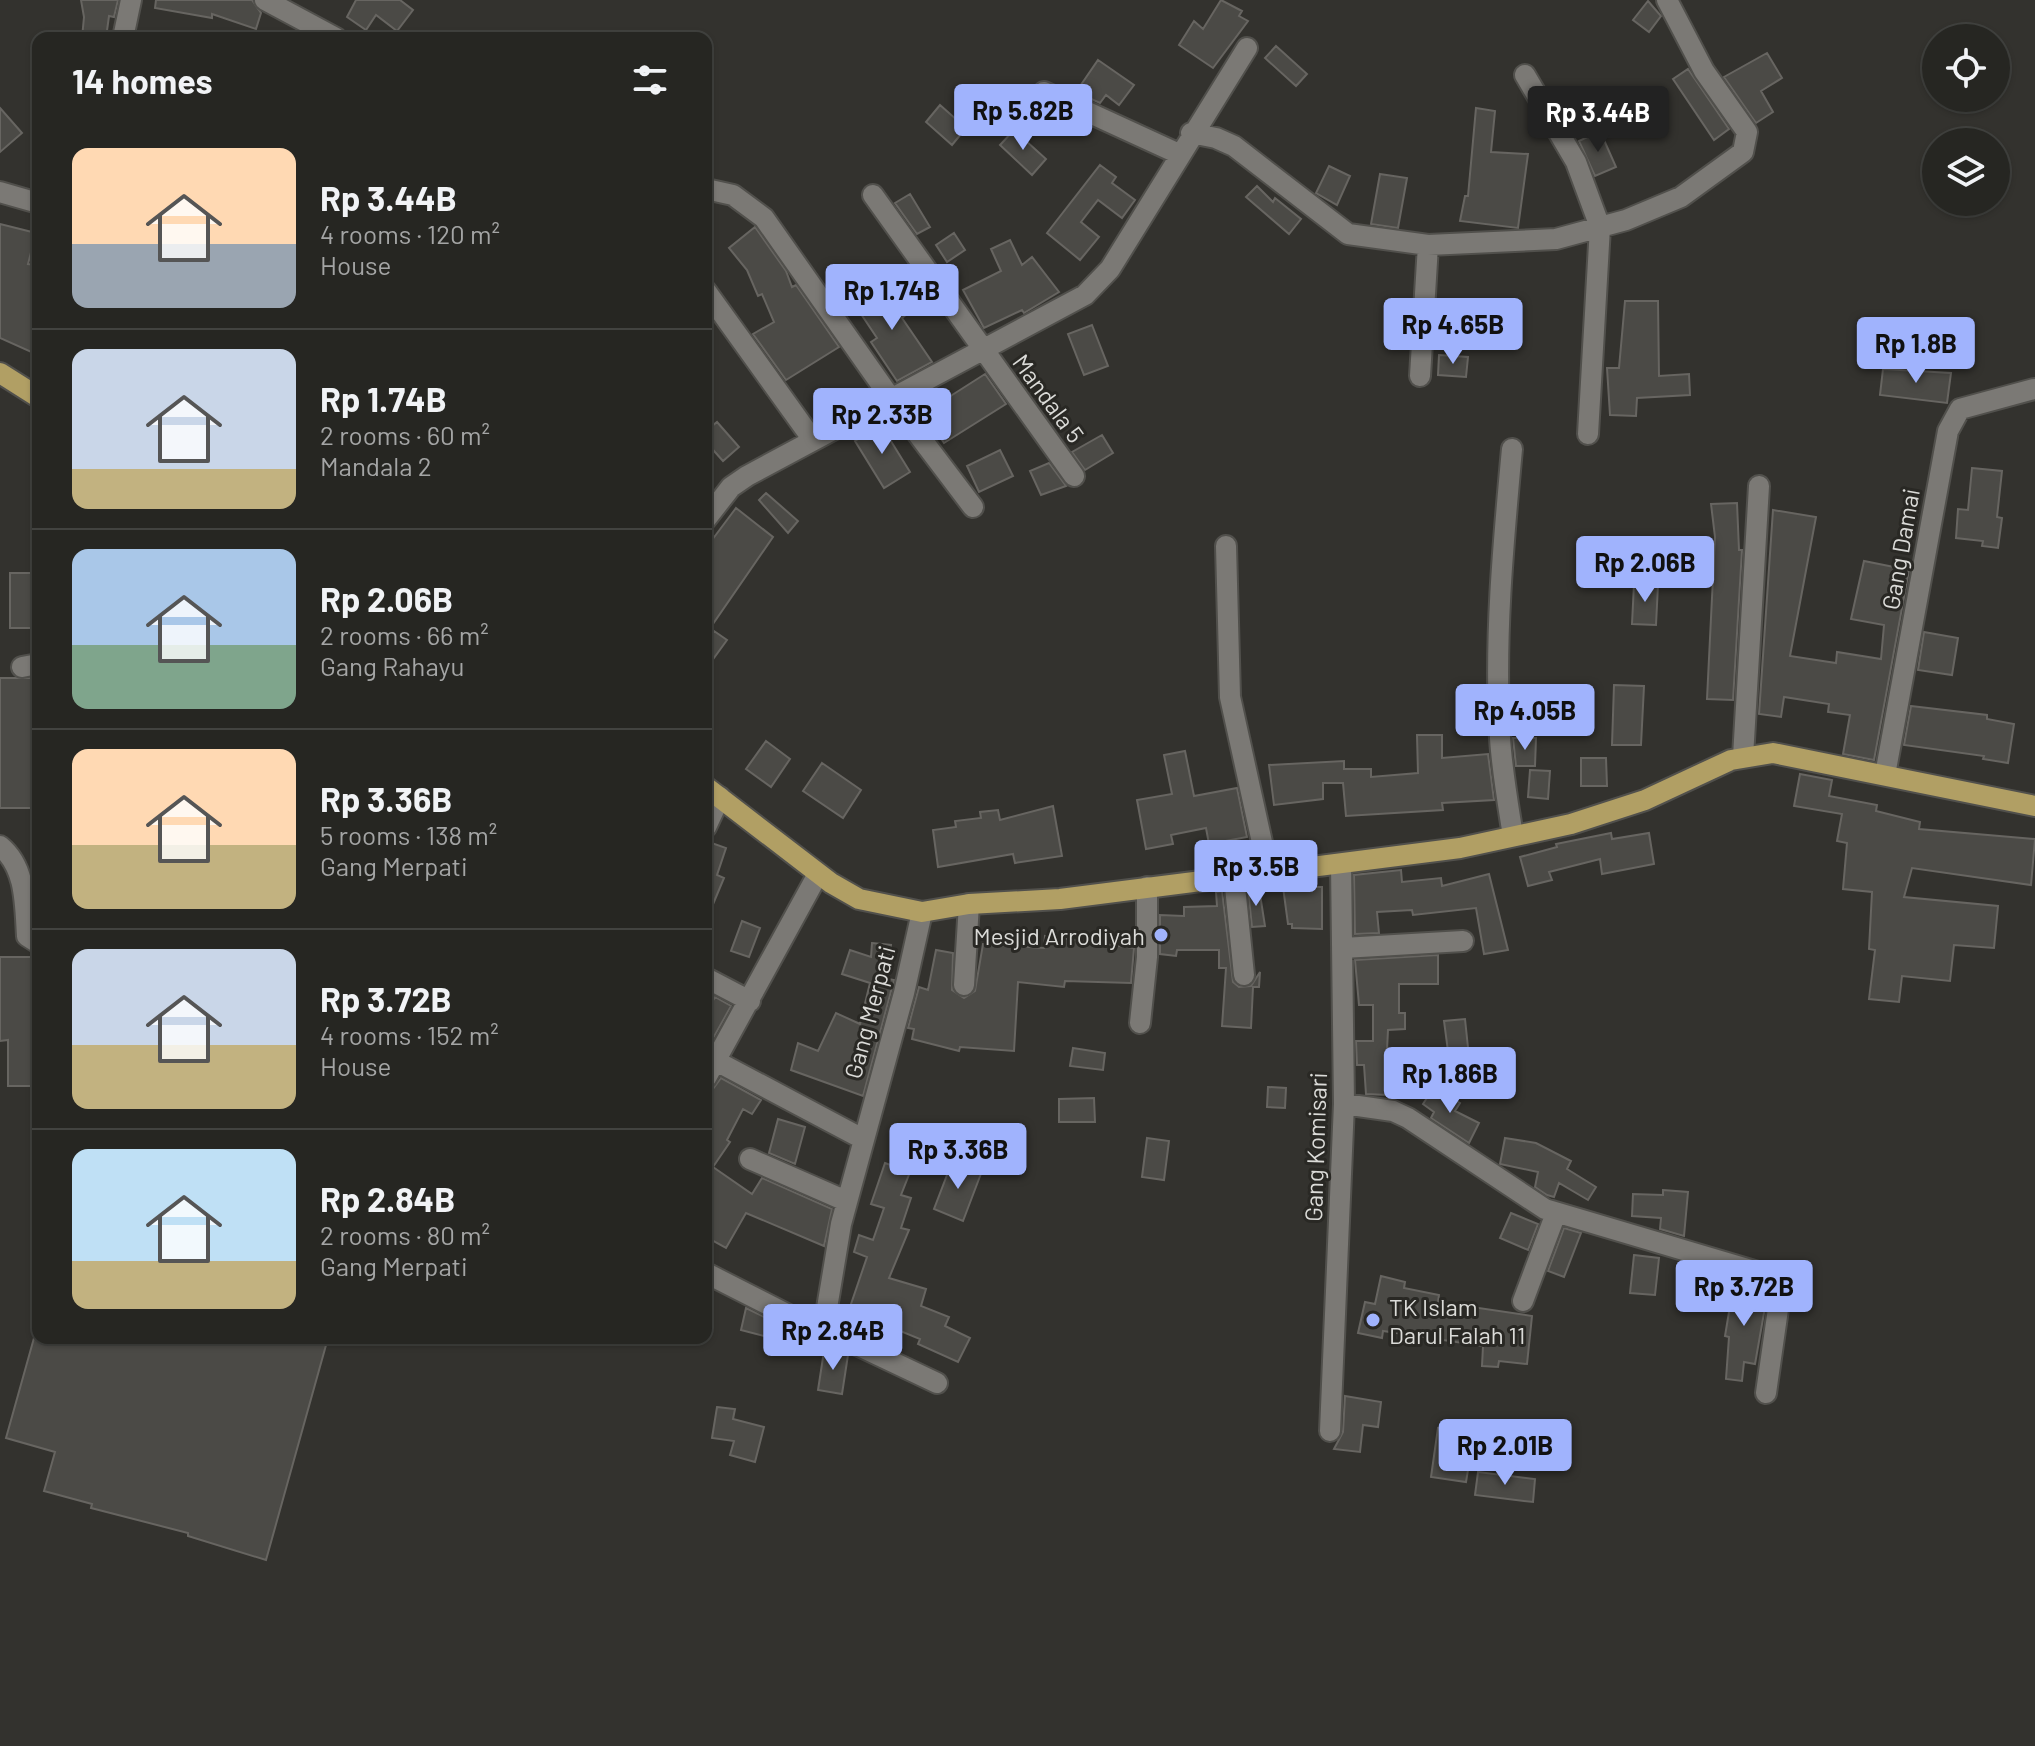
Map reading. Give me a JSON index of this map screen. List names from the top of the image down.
{
  "streets": {
    "street": [
      "Mandala 5",
      "Gang Damai",
      "Gang Merpati",
      "Gang Komisari"
    ]
  },
  "places": ["Mesjid Arrodiyah", "TK Islam Darul Falah 11"],
  "page": {
    "heading": "14 homes",
    "price": [
      "Rp 5.82B",
      "Rp 3.44B",
      "Rp 1.74B",
      "Rp 4.65B",
      "Rp 1.8B",
      "Rp 2.33B",
      "Rp 2.06B",
      "Rp 4.05B",
      "Rp 3.5B",
      "Rp 1.86B",
      "Rp 3.36B",
      "Rp 3.72B",
      "Rp 2.84B",
      "Rp 2.01B"
    ],
    "list": [
      {
        "name": "Rp 3.44B",
        "note": "4 rooms · 120 m² · House"
      },
      {
        "name": "Rp 1.74B",
        "note": "2 rooms · 60 m² · Mandala 2"
      },
      {
        "name": "Rp 2.06B",
        "note": "2 rooms · 66 m² · Gang Rahayu"
      },
      {
        "name": "Rp 3.36B",
        "note": "5 rooms · 138 m² · Gang Merpati"
      },
      {
        "name": "Rp 3.72B",
        "note": "4 rooms · 152 m² · House"
      },
      {
        "name": "Rp 2.84B",
        "note": "2 rooms · 80 m² · Gang Merpati"
      }
    ]
  }
}
